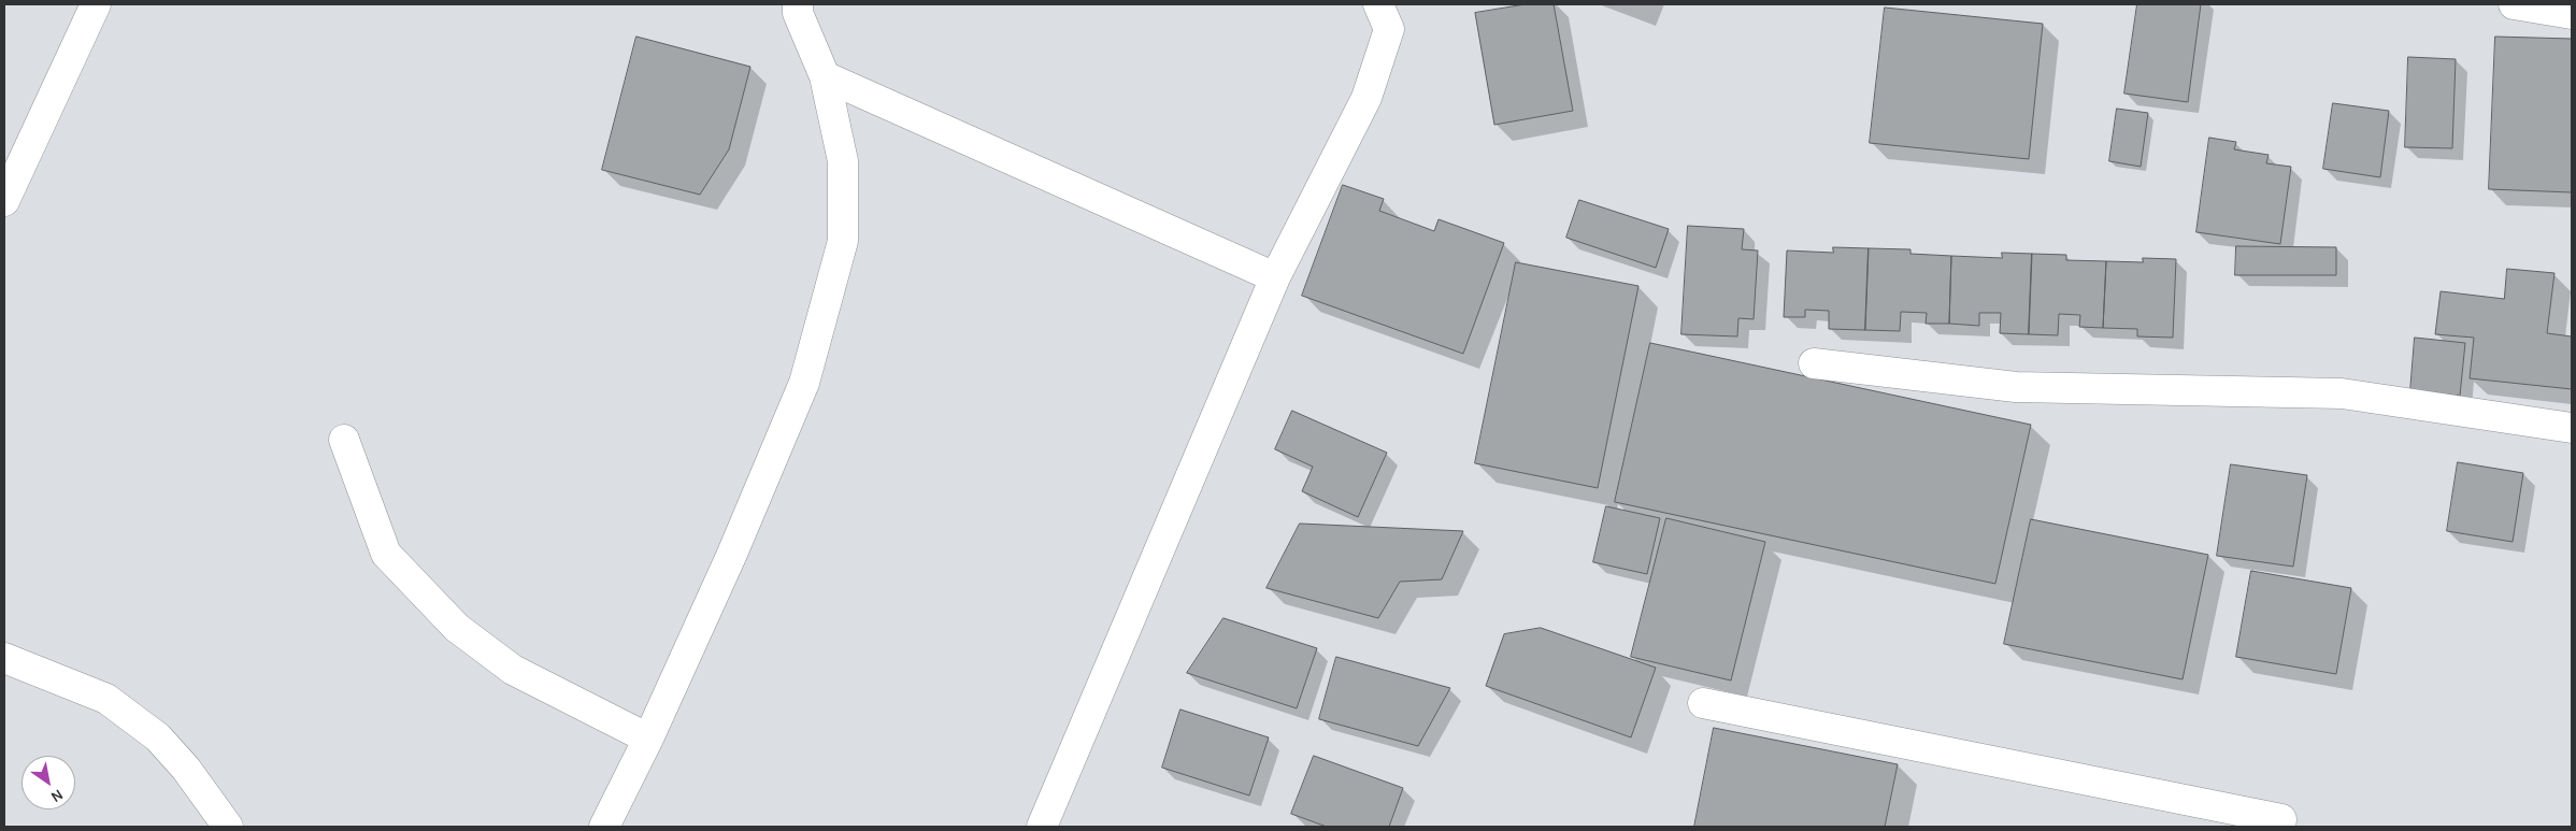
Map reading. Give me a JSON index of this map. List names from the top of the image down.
{
  "north": "bottom right"
}
